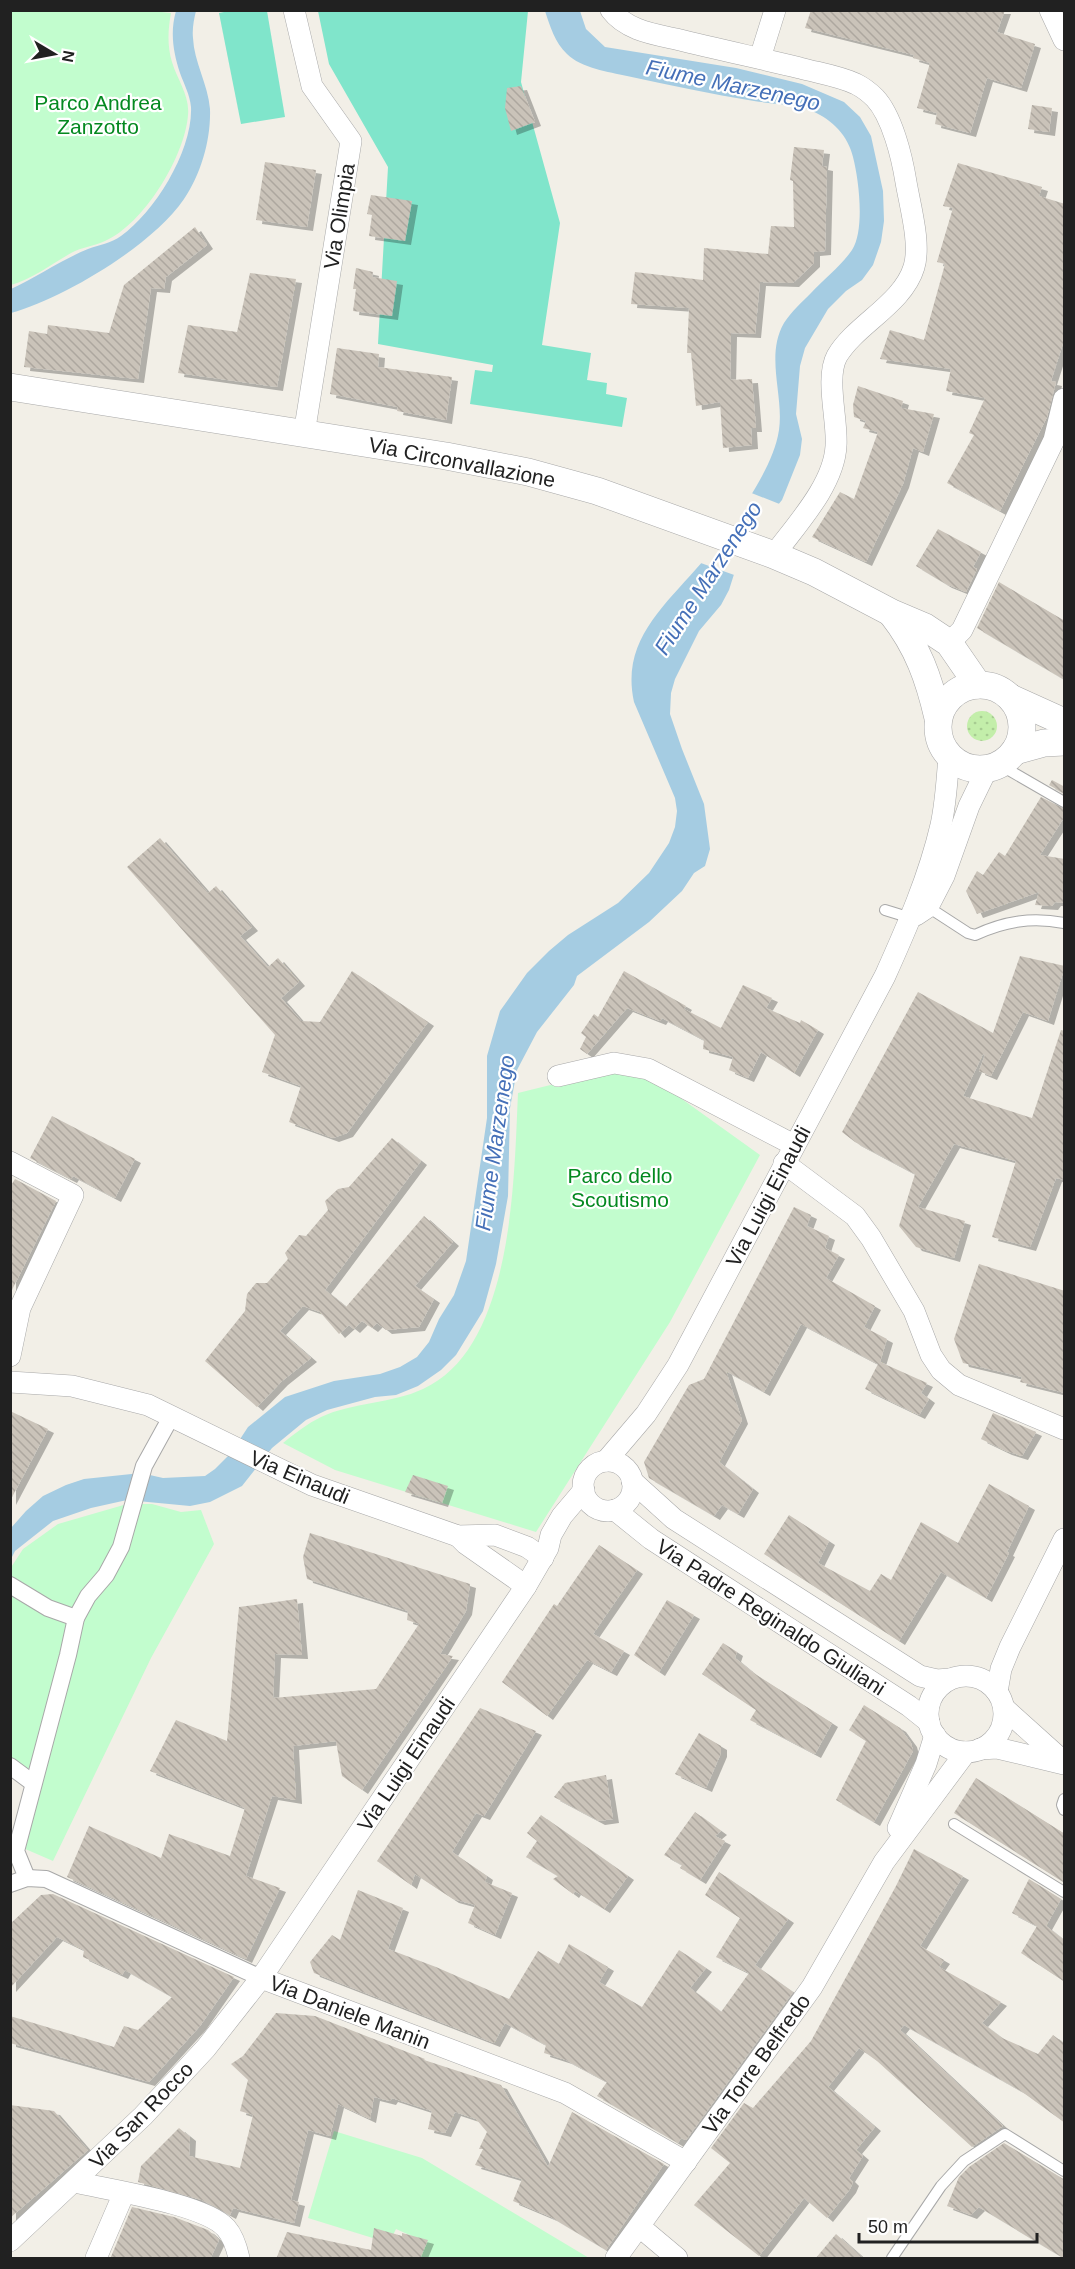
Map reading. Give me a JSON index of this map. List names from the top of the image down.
{
  "streets": {
    "street": [
      "Via Olimpia",
      "Via Circonvallazione",
      "Via Luigi Einaudi",
      "Via Einaudi",
      "Via Padre Reginaldo Giuliani",
      "Via Daniele Manin",
      "Via Torre Belfredo",
      "Via San Rocco"
    ]
  },
  "crossings": [
    ["Via Olimpia", "Via Circonvallazione"],
    ["Via Circonvallazione", "Via Luigi Einaudi"],
    ["Via Luigi Einaudi", "Via Padre Reginaldo Giuliani"],
    ["Via Luigi Einaudi", "Via Daniele Manin"],
    ["Via Luigi Einaudi", "Via San Rocco"],
    ["Via Padre Reginaldo Giuliani", "Via Torre Belfredo"],
    ["Via Daniele Manin", "Via Torre Belfredo"],
    ["Via Daniele Manin", "Via San Rocco"]
  ],
  "water": ["Fiume Marzenego"],
  "parks": ["Parco Andrea Zanzotto", "Parco dello Scoutismo"],
  "scale_bar": "50 m",
  "north": "right"
}
